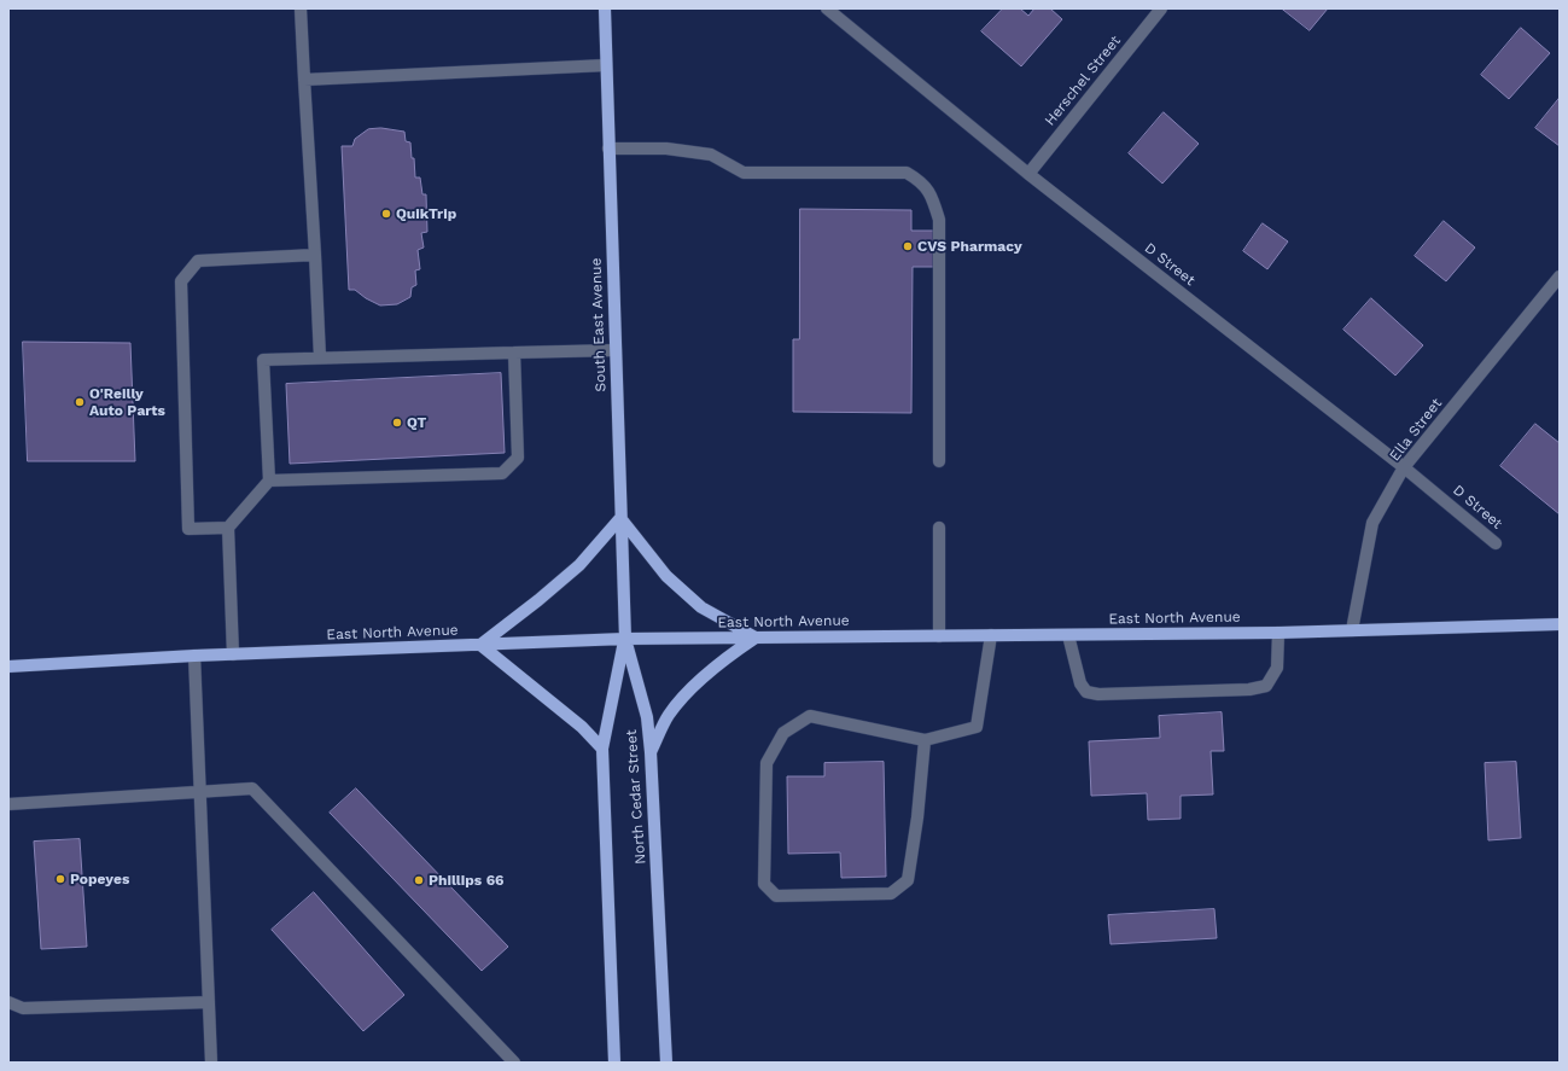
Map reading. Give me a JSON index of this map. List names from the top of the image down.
{
  "streets": {
    "main road": ["South East Avenue", "East North Avenue", "North Cedar Street"],
    "street": ["Herschel Street", "D Street", "Ella Street"]
  },
  "crossings": [
    ["Herschel Street", "D Street"],
    ["D Street", "Ella Street"],
    ["South East Avenue", "East North Avenue"],
    ["South East Avenue", "North Cedar Street"],
    ["Ella Street", "East North Avenue"],
    ["East North Avenue", "North Cedar Street"]
  ],
  "places": [
    "QuikTrip",
    "CVS Pharmacy",
    "O'Reilly Auto Parts",
    "QT",
    "Popeyes",
    "Phillips 66"
  ]
}
